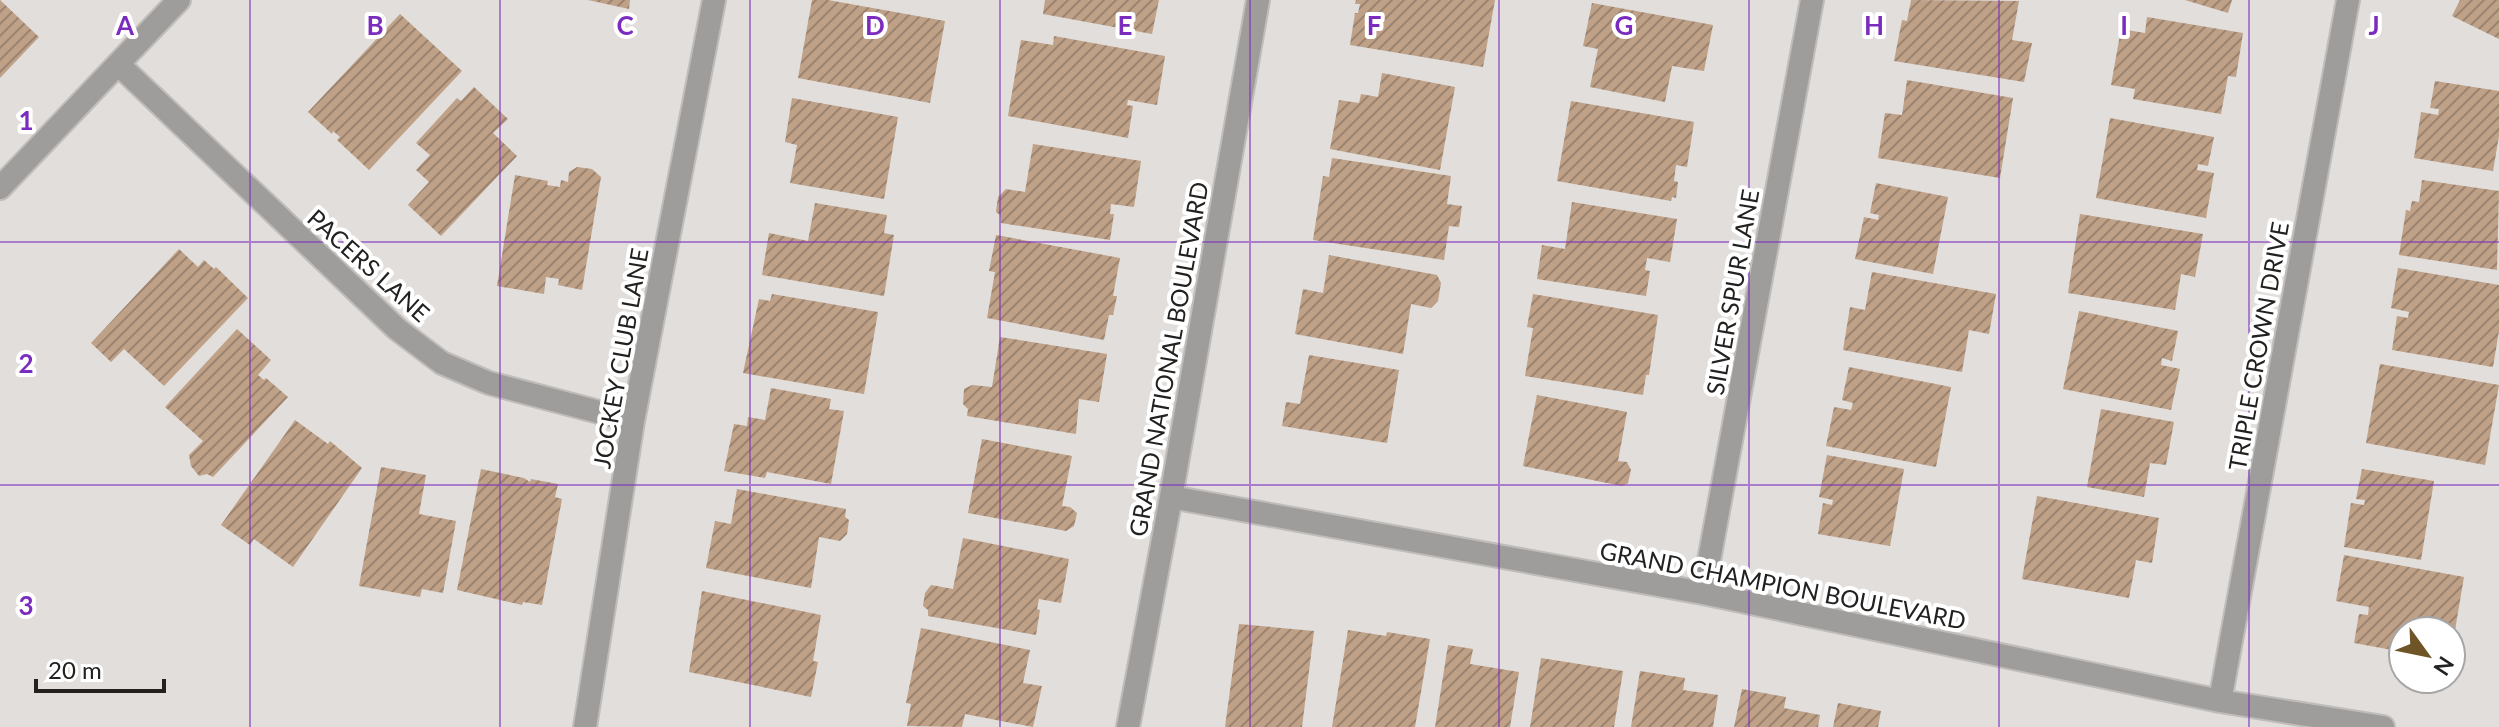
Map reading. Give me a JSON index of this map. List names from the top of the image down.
{
  "streets": {
    "street": [
      "PACERS LANE",
      "SILVER SPUR LANE",
      "TRIPLE CROWN DRIVE",
      "JOCKEY CLUB LANE",
      "GRAND NATIONAL BOULEVARD",
      "GRAND CHAMPION BOULEVARD"
    ]
  },
  "crossings": [
    ["PACERS LANE", "JOCKEY CLUB LANE"],
    ["SILVER SPUR LANE", "GRAND CHAMPION BOULEVARD"],
    ["TRIPLE CROWN DRIVE", "GRAND CHAMPION BOULEVARD"],
    ["GRAND NATIONAL BOULEVARD", "GRAND CHAMPION BOULEVARD"]
  ],
  "scale_bar": "20 m",
  "north": "bottom right",
  "grid": {
    "columns": [
      "A",
      "B",
      "C",
      "D",
      "E",
      "F",
      "G",
      "H",
      "I",
      "J"
    ],
    "rows": ["1", "2", "3"]
  }
}
